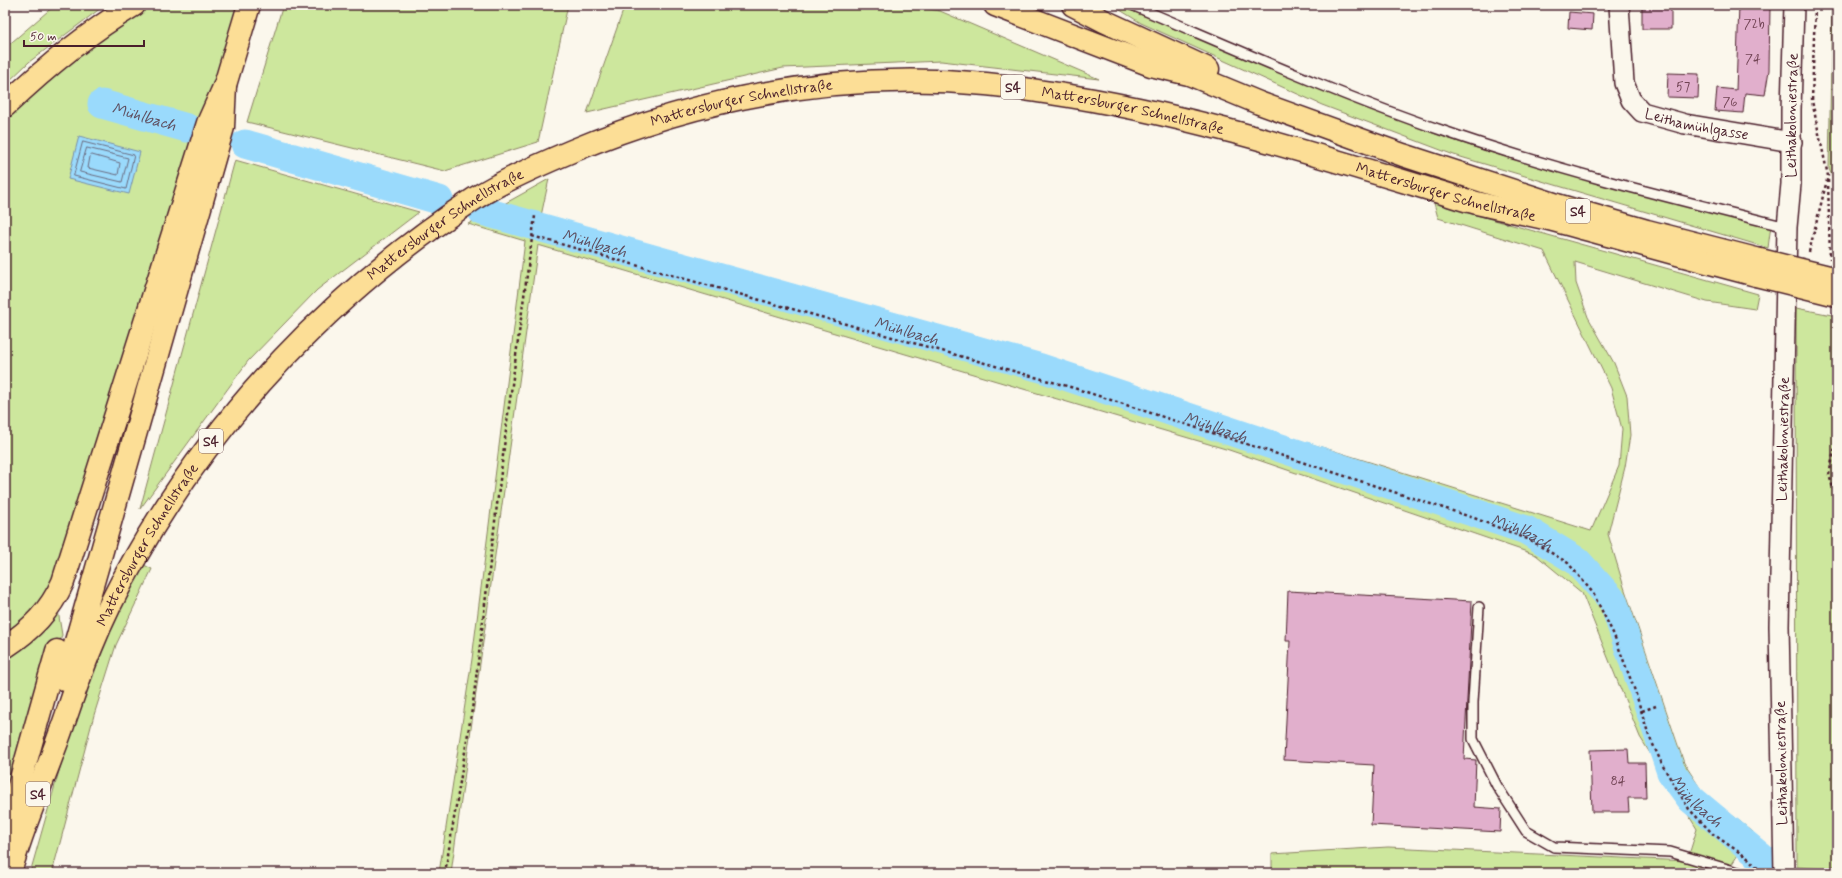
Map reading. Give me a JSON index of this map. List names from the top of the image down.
{
  "streets": {
    "highway": ["S4", "Mattersburger Schnellstraße"],
    "street": ["Leithakoloniestraße", "Leithamühlgasse"]
  },
  "crossings": [
    ["Leithakoloniestraße", "Leithamühlgasse"]
  ],
  "water": ["Mühlbach"],
  "house_numbers": [
    "72b",
    "74",
    "57",
    "76",
    "84"
  ],
  "scale_bar": "50 m"
}
